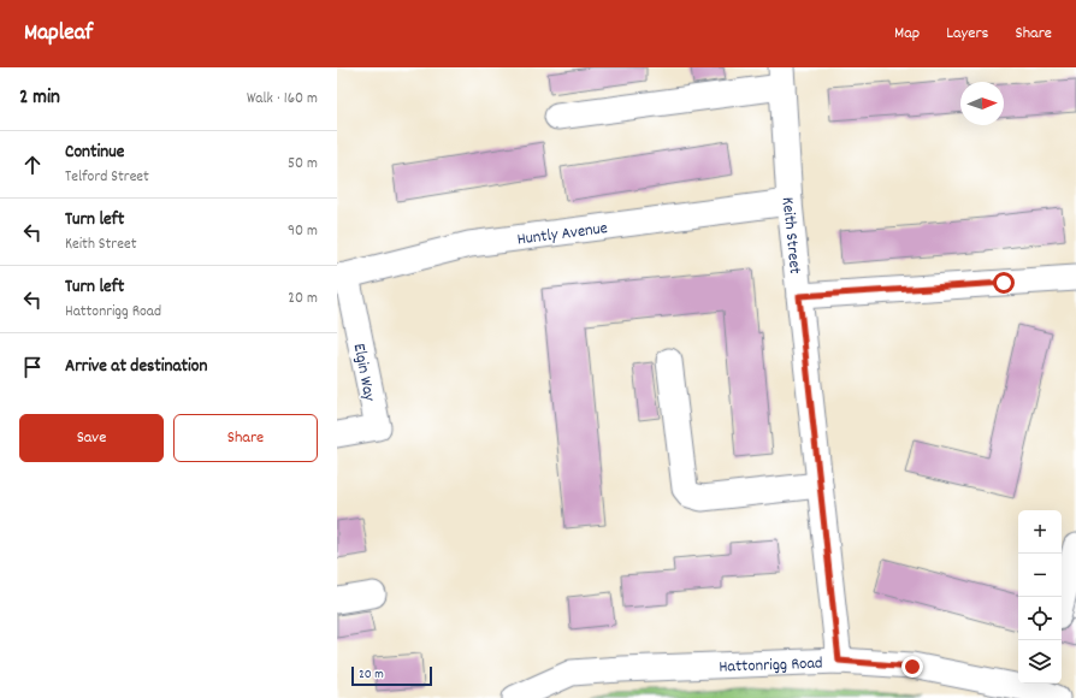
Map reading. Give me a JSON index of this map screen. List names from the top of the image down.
{
  "streets": {
    "street": [
      "Huntly Avenue",
      "Keith Street",
      "Elgin Way",
      "Hattonrigg Road"
    ]
  },
  "crossings": [
    ["Huntly Avenue", "Keith Street"],
    ["Huntly Avenue", "Elgin Way"],
    ["Keith Street", "Hattonrigg Road"]
  ],
  "scale_bar": "20 m",
  "north": "right",
  "page": {
    "header": "Mapleaf",
    "nav": ["Map", "Layers", "Share"],
    "heading": ["2 min", "Walk · 160 m"],
    "list": [
      ["Continue", "Telford Street", "50 m"],
      ["Turn left", "Keith Street", "90 m"],
      ["Turn left", "Hattonrigg Road", "20 m"],
      "Arrive at destination"
    ],
    "buttons": ["Save", "Share"],
    "map_buttons": ["+", "−"],
    "scale": "20 m"
  }
}
